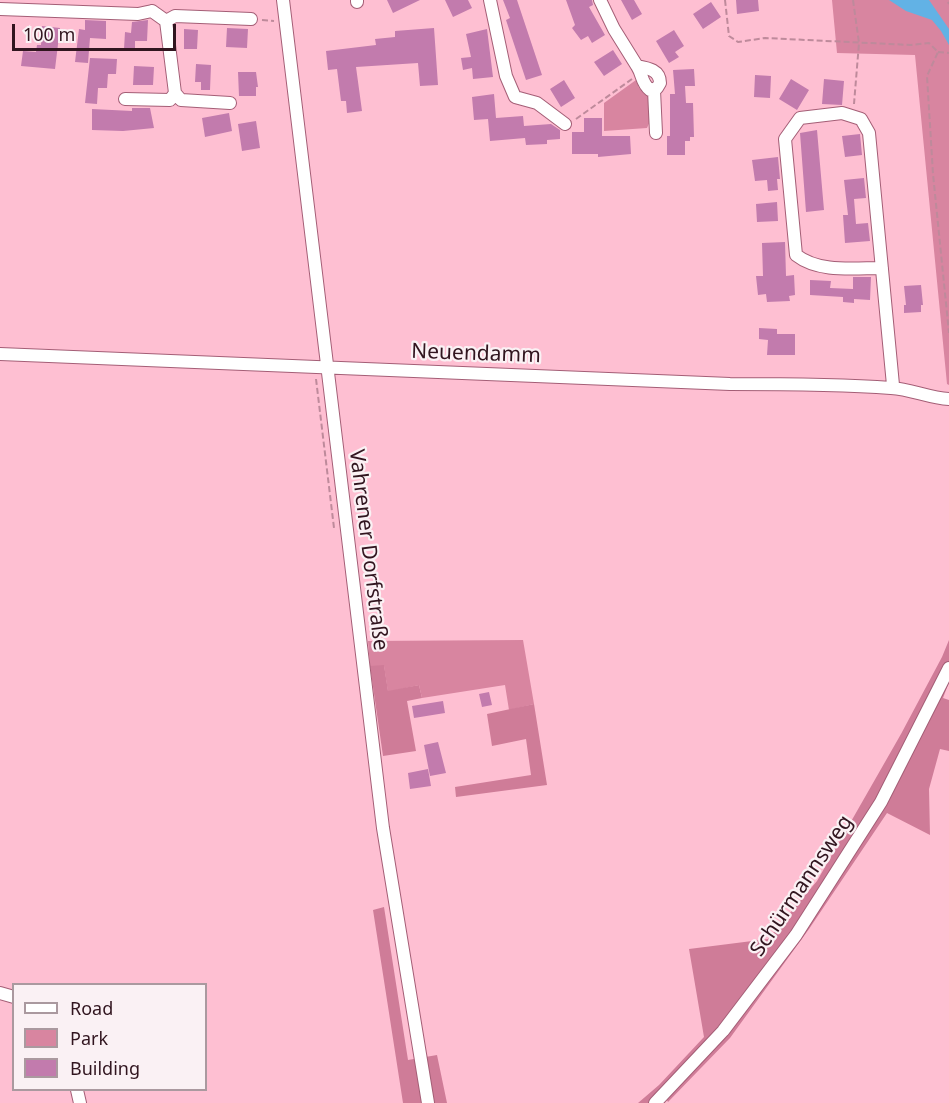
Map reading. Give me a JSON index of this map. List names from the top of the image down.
{
  "streets": {
    "street": ["Neuendamm", "Vahrener Dorfstraße", "Schürmannsweg"]
  },
  "crossings": [
    ["Neuendamm", "Vahrener Dorfstraße"]
  ],
  "legend": ["Road", "Park", "Building"],
  "scale_bar": "100 m"
}
